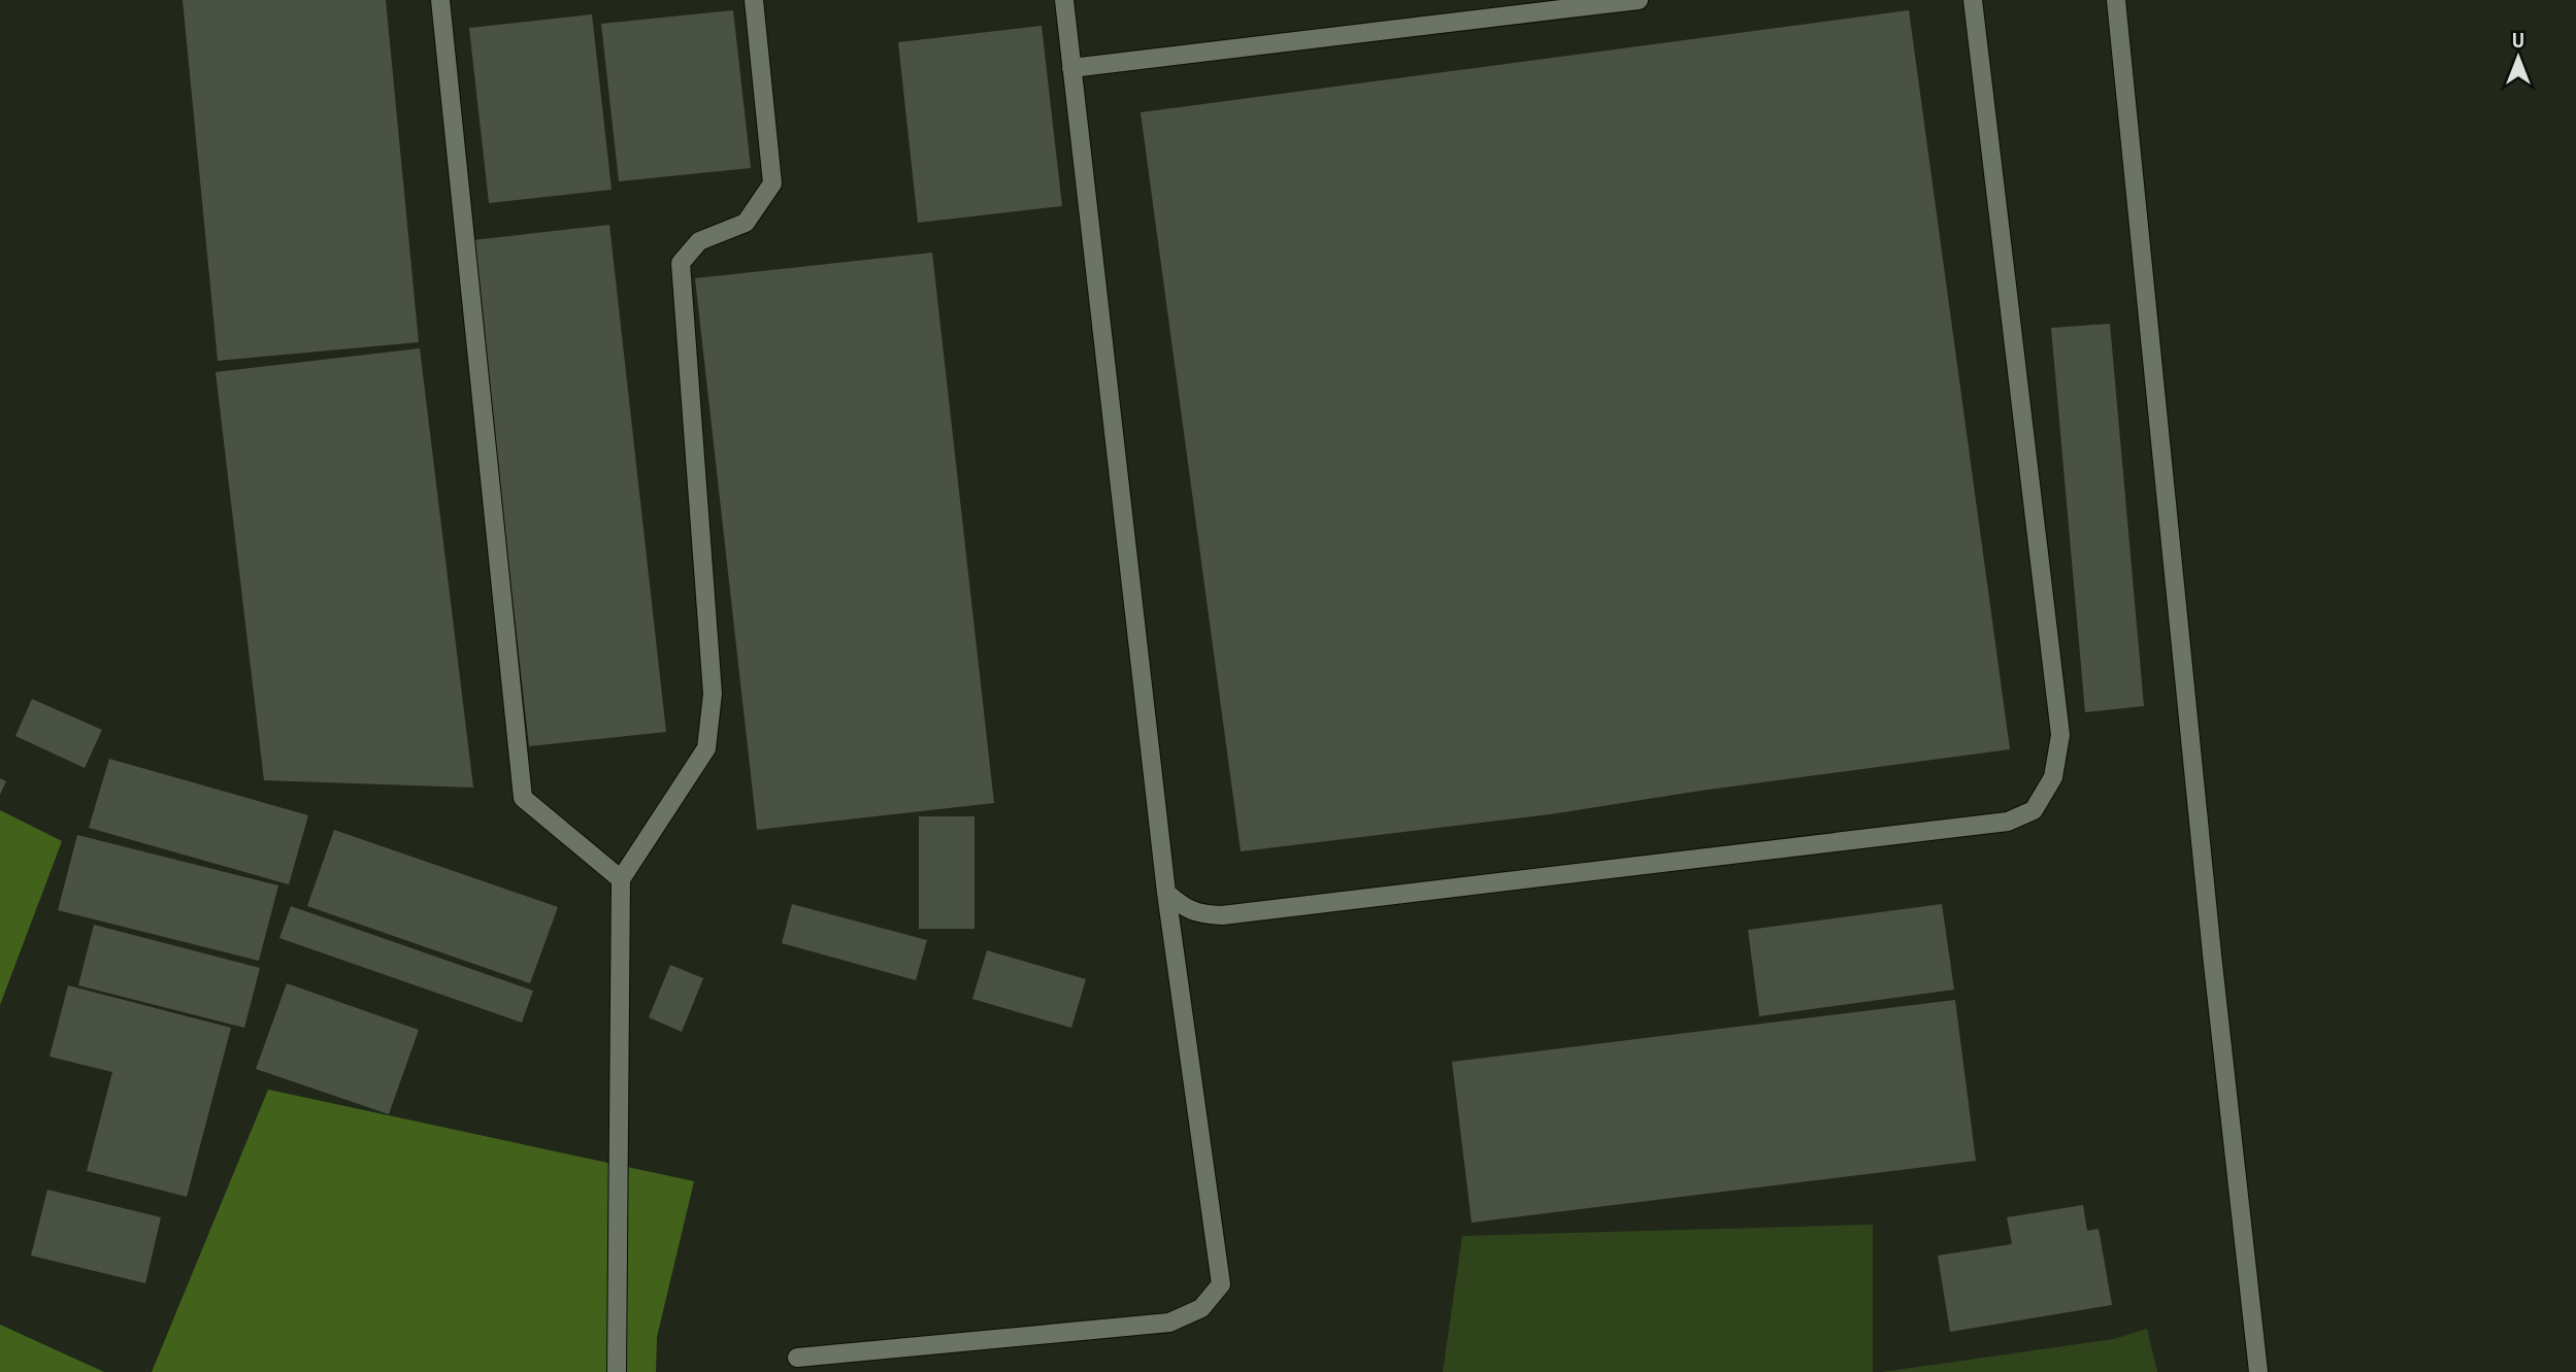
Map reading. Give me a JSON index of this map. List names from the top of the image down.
{
  "north": "top"
}
